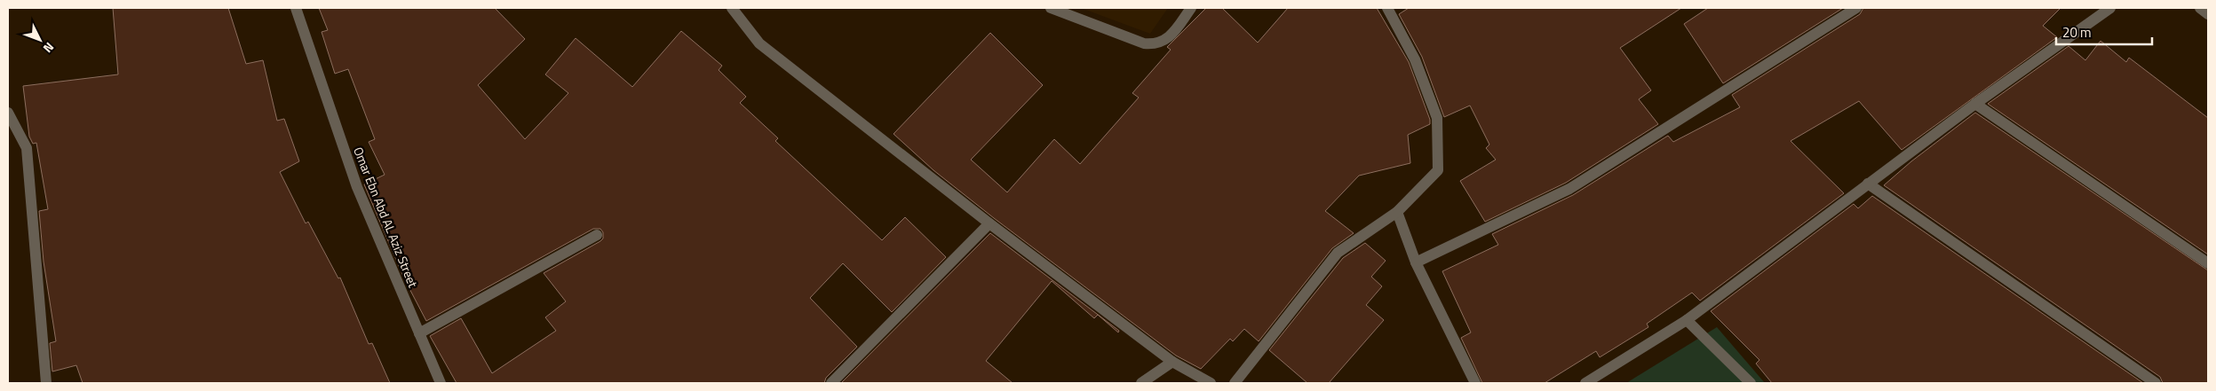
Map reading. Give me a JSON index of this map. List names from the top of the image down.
{
  "streets": {
    "street": ["Omar Ebn Abd AL Aziz Street"]
  },
  "scale_bar": "20 m",
  "north": "bottom right"
}
